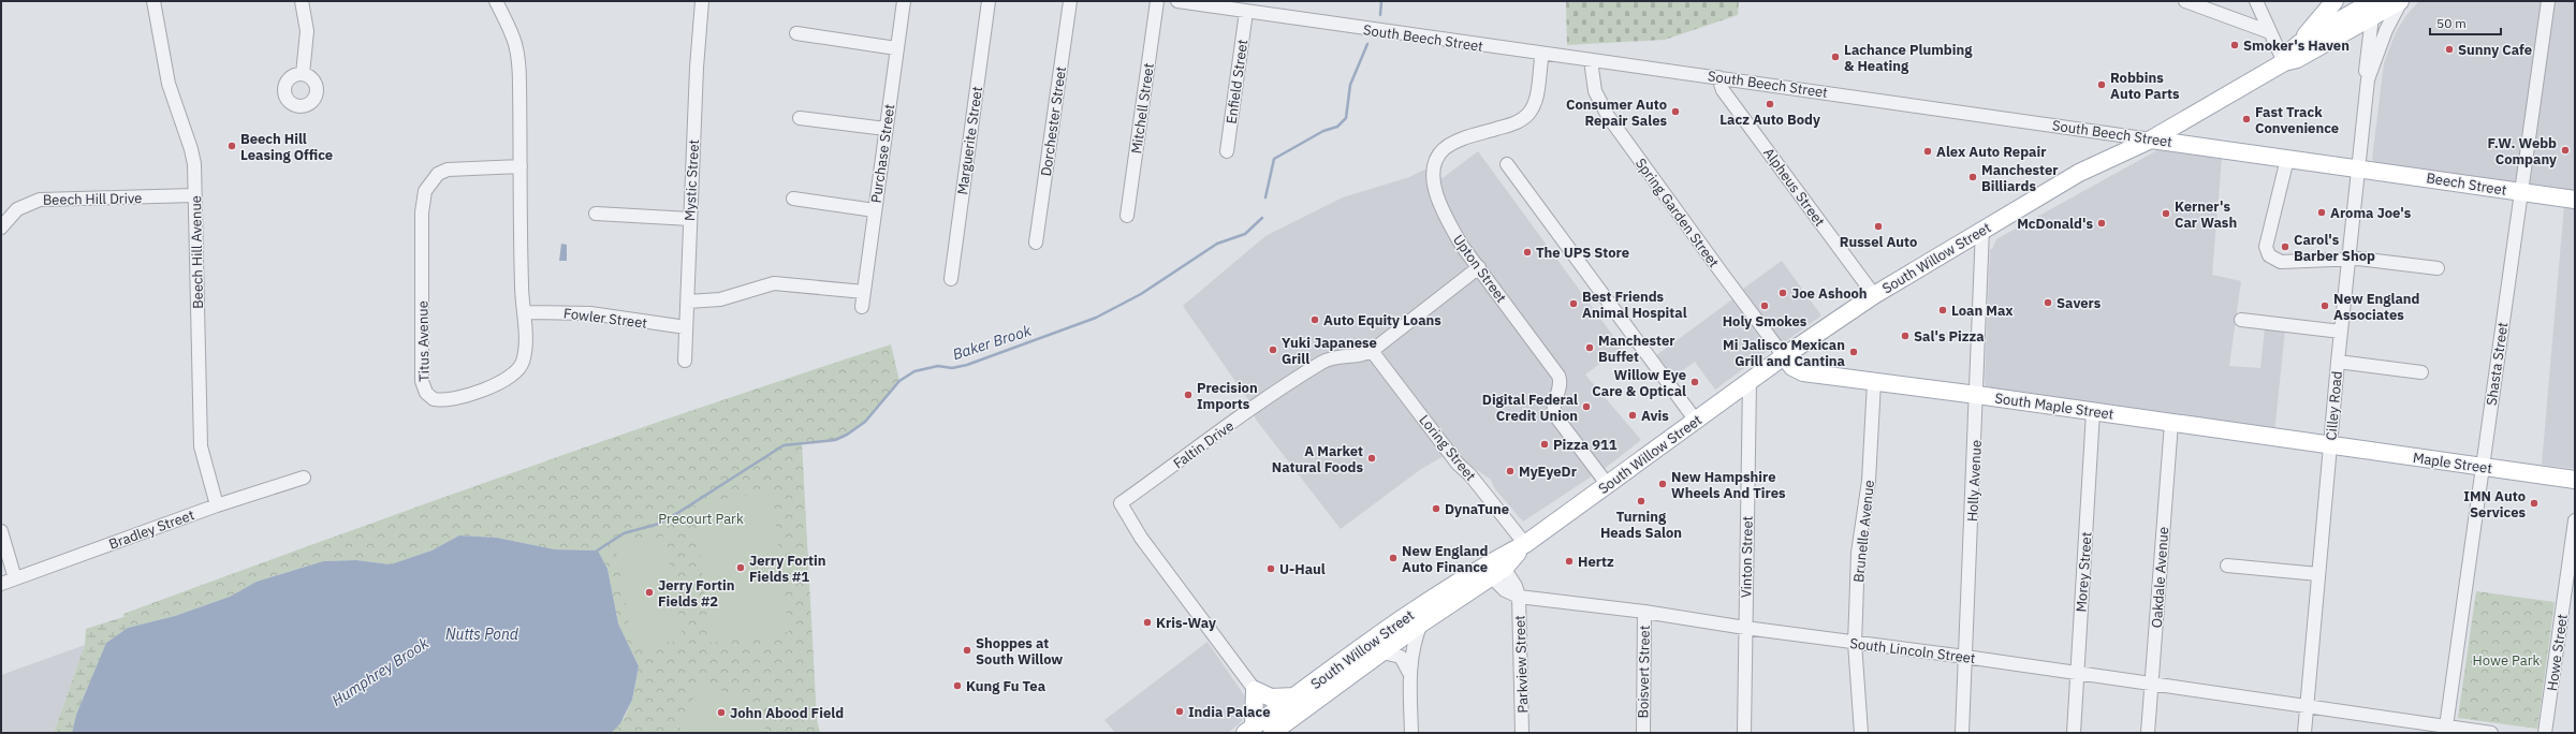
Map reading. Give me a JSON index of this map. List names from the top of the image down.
{
  "streets": {
    "main road": [
      "South Beech Street",
      "Beech Street",
      "South Willow Street",
      "South Maple Street",
      "Maple Street"
    ],
    "street": [
      "Enfield Street",
      "Mitchell Street",
      "Dorchester Street",
      "Marguerite Street",
      "Purchase Street",
      "Mystic Street",
      "Alpheus Street",
      "Beech Hill Drive",
      "Spring Garden Street",
      "Beech Hill Avenue",
      "Upton Street",
      "Fowler Street",
      "Titus Avenue",
      "Shasta Street",
      "Cilley Road",
      "Faltin Drive",
      "Loring Street",
      "Holly Avenue",
      "Bradley Street",
      "Brunelle Avenue",
      "Vinton Street",
      "Morey Street",
      "Oakdale Avenue",
      "South Lincoln Street",
      "Howe Street",
      "Parkview Street",
      "Boisvert Street"
    ]
  },
  "crossings": [
    ["South Beech Street", "Enfield Street"],
    ["South Beech Street", "Beech Street"],
    ["South Beech Street", "Alpheus Street"],
    ["South Beech Street", "Spring Garden Street"],
    ["South Beech Street", "South Willow Street"],
    ["South Beech Street", "Upton Street"],
    ["South Beech Street", "Cilley Road"],
    ["Mystic Street", "Fowler Street"],
    ["Beech Street", "Shasta Street"],
    ["Beech Street", "Cilley Road"],
    ["Alpheus Street", "South Willow Street"],
    ["Beech Hill Drive", "Beech Hill Avenue"],
    ["Spring Garden Street", "South Willow Street"],
    ["Spring Garden Street", "South Maple Street"],
    ["Beech Hill Avenue", "Bradley Street"],
    ["South Willow Street", "Upton Street"],
    ["South Willow Street", "South Maple Street"],
    ["South Willow Street", "Cilley Road"],
    ["South Willow Street", "Loring Street"],
    ["South Willow Street", "Holly Avenue"],
    ["South Willow Street", "Vinton Street"],
    ["South Willow Street", "South Lincoln Street"],
    ["Upton Street", "Faltin Drive"],
    ["Fowler Street", "Titus Avenue"],
    ["Shasta Street", "Maple Street"],
    ["Shasta Street", "South Lincoln Street"],
    ["South Maple Street", "Cilley Road"],
    ["South Maple Street", "Maple Street"],
    ["South Maple Street", "Holly Avenue"],
    ["South Maple Street", "Brunelle Avenue"],
    ["South Maple Street", "Morey Street"],
    ["South Maple Street", "Oakdale Avenue"],
    ["Cilley Road", "Maple Street"],
    ["Cilley Road", "South Lincoln Street"],
    ["Faltin Drive", "Loring Street"],
    ["Holly Avenue", "South Lincoln Street"],
    ["Brunelle Avenue", "South Lincoln Street"],
    ["Vinton Street", "South Lincoln Street"],
    ["Morey Street", "South Lincoln Street"],
    ["Oakdale Avenue", "South Lincoln Street"],
    ["South Lincoln Street", "Parkview Street"],
    ["South Lincoln Street", "Boisvert Street"]
  ],
  "water": ["Baker Brook", "Nutts Pond", "Humphrey Brook"],
  "parks": ["Precourt Park", "Howe Park"],
  "places": [
    "Smoker's Haven",
    "Sunny Cafe",
    "Lachance Plumbing & Heating",
    "Robbins Auto Parts",
    "Lacz Auto Body",
    "Consumer Auto Repair Sales",
    "Fast Track Convenience",
    "Beech Hill Leasing Office",
    "F.W. Webb Company",
    "Alex Auto Repair",
    "Manchester Billiards",
    "Aroma Joe's",
    "Kerner's Car Wash",
    "McDonald's",
    "Russel Auto",
    "Carol's Barber Shop",
    "The UPS Store",
    "Joe Ashooh",
    "Savers",
    "Best Friends Animal Hospital",
    "Holy Smokes",
    "New England Associates",
    "Loan Max",
    "Auto Equity Loans",
    "Sal's Pizza",
    "Manchester Buffet",
    "Yuki Japanese Grill",
    "Mi Jalisco Mexican Grill and Cantina",
    "Willow Eye Care & Optical",
    "Precision Imports",
    "Digital Federal Credit Union",
    "Avis",
    "Pizza 911",
    "A Market Natural Foods",
    "MyEyeDr",
    "New Hampshire Wheels And Tires",
    "Turning Heads Salon",
    "IMN Auto Services",
    "DynaTune",
    "New England Auto Finance",
    "Hertz",
    "Jerry Fortin Fields #1",
    "U-Haul",
    "Jerry Fortin Fields #2",
    "Kris-Way",
    "Shoppes at South Willow",
    "Kung Fu Tea",
    "India Palace",
    "John Abood Field"
  ],
  "scale_bar": "50 m"
}
